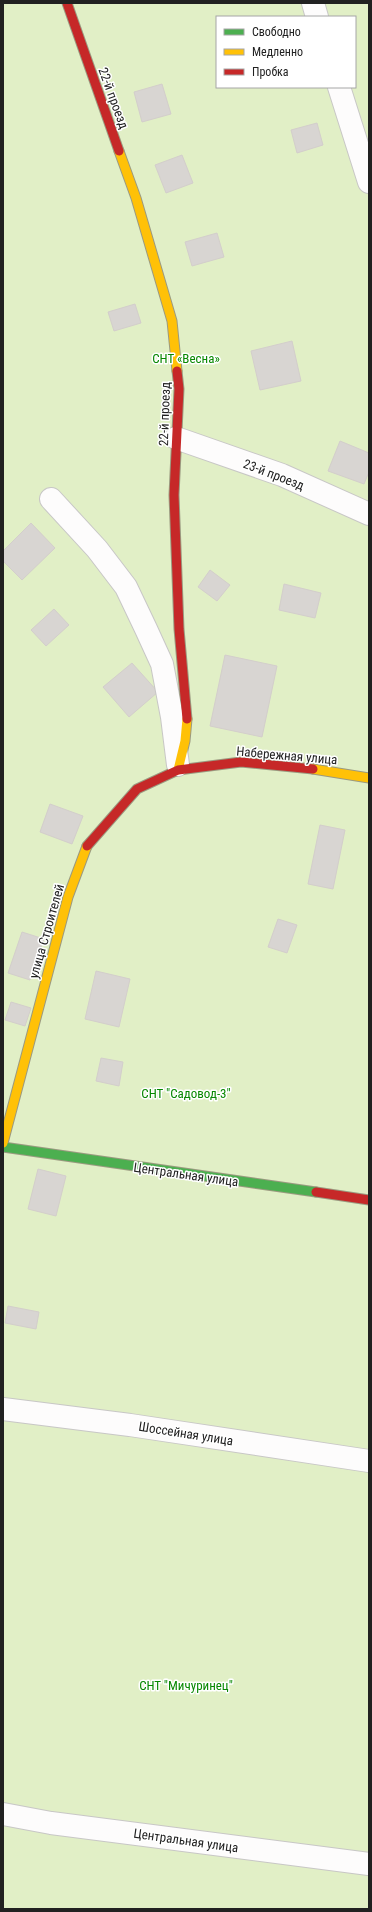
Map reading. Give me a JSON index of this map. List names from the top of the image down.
{
  "streets": {
    "street": [
      "22-й проезд",
      "23-й проезд",
      "Набережная улица",
      "улица Строителей",
      "Центральная улица",
      "Шоссейная улица"
    ]
  },
  "crossings": [
    ["22-й проезд", "23-й проезд"],
    ["22-й проезд", "Набережная улица"],
    ["22-й проезд", "улица Строителей"],
    ["Набережная улица", "улица Строителей"]
  ],
  "parks": ["СНТ «Весна»", "СНТ \"Садовод-3\"", "СНТ \"Мичуринец\""],
  "legend": ["Свободно", "Медленно", "Пробка"]
}
